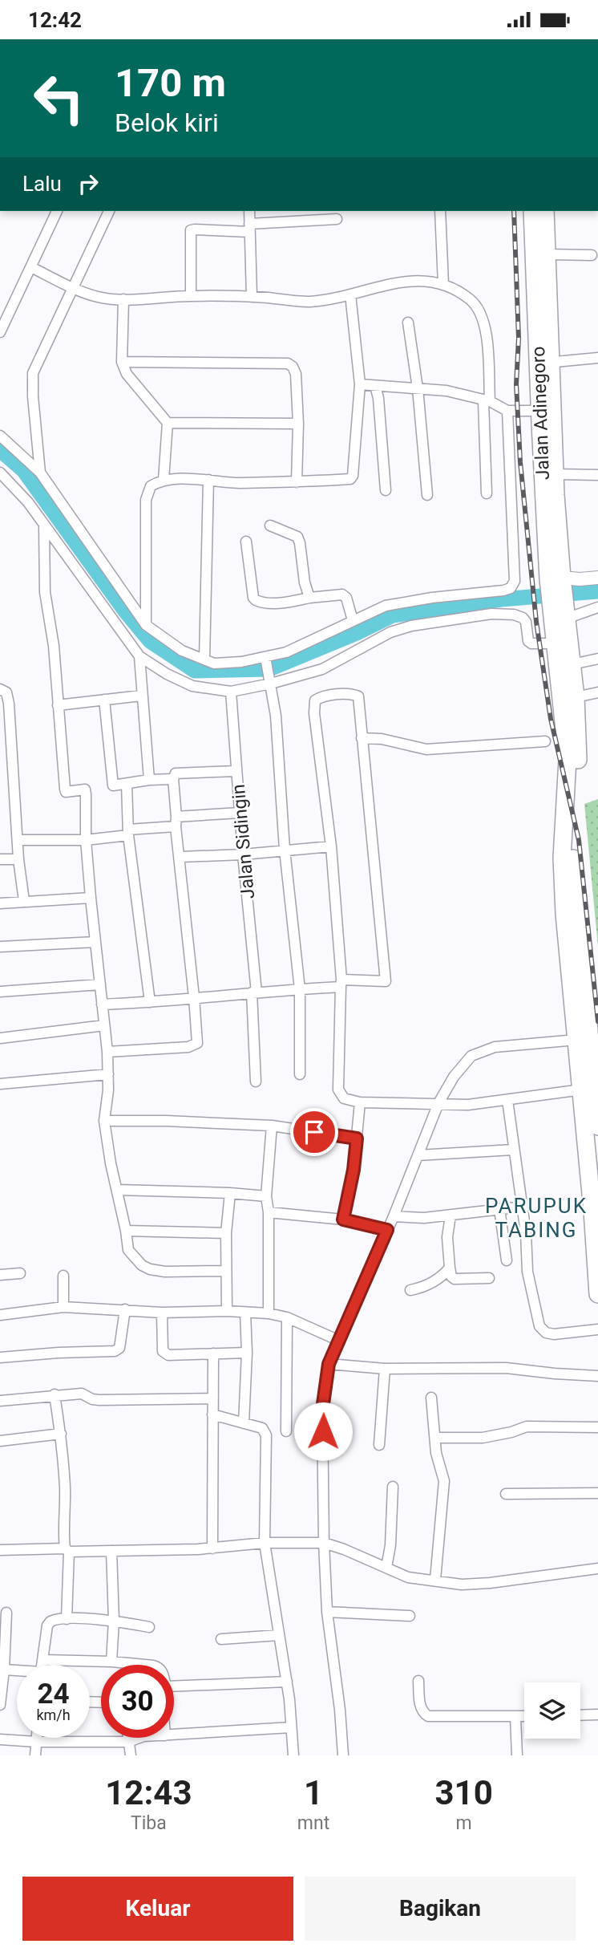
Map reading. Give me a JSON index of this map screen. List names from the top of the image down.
{
  "streets": {
    "highway": ["Jalan Adinegoro"],
    "street": ["Jalan Sidingin"]
  },
  "districts": ["PARUPUK TABING"],
  "page": {
    "status": "12:42",
    "turn": ["170 m", "Belok kiri"],
    "then": "Lalu",
    "speed": "24 km/h",
    "limit": "30",
    "eta": [
      "12:43",
      "Tiba",
      "1",
      "mnt",
      "310",
      "m"
    ],
    "buttons": ["Keluar", "Bagikan"]
  }
}
